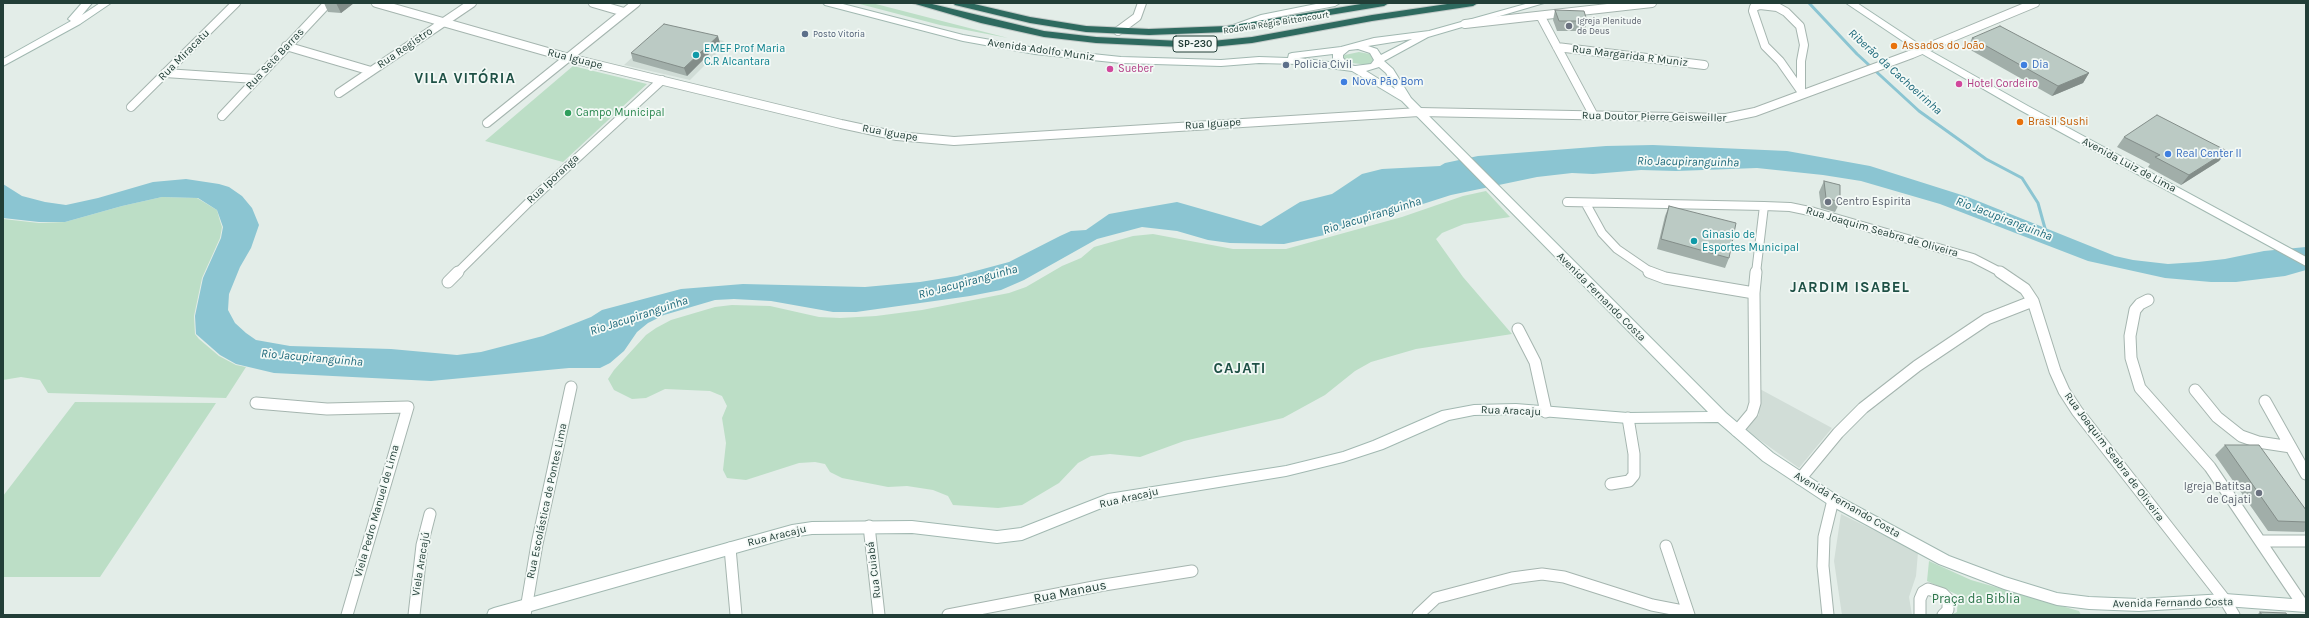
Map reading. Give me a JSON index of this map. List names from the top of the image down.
{
  "streets": {
    "highway": ["Rodovia Régis Bittencourt", "SP-230"],
    "street": [
      "Rua Registro",
      "Avenida Adolfo Muniz",
      "Rua Miracatu",
      "Rua Margarida R Muniz",
      "Rua Sete Barras",
      "Rua Iguape",
      "Rua Doutor Pierre Geisweiller",
      "Avenida Luiz de Lima",
      "Rua Iporanga",
      "Rua Joaquim Seabra de Oliveira",
      "Avenida Fernando Costa",
      "Rua Aracaju",
      "Rua Escolástica de Pontes Lima",
      "Viela Pedro Manuel de Lima",
      "Viela Aracajú",
      "Rua Cuiabá",
      "Rua Manaus"
    ]
  },
  "crossings": [
    ["Rua Registro", "Rua Iguape"],
    ["Avenida Adolfo Muniz", "Avenida Fernando Costa"],
    ["Rua Iguape", "Rua Doutor Pierre Geisweiller"],
    ["Rua Iguape", "Rua Iporanga"],
    ["Rua Iguape", "Avenida Fernando Costa"],
    ["Rua Doutor Pierre Geisweiller", "Avenida Luiz de Lima"],
    ["Rua Doutor Pierre Geisweiller", "Avenida Fernando Costa"],
    ["Rua Joaquim Seabra de Oliveira", "Avenida Fernando Costa"],
    ["Avenida Fernando Costa", "Rua Aracaju"],
    ["Rua Aracaju", "Rua Escolástica de Pontes Lima"],
    ["Rua Aracaju", "Rua Cuiabá"]
  ],
  "districts": ["VILA VITÓRIA", "JARDIM ISABEL", "CAJATI"],
  "water": ["Riberão da Cachoeirinha", "Rio Jacupiranguinha"],
  "parks": ["Praça da Biblia"],
  "places": [
    "Igreja Plenitude de Deus",
    "Posto Vitoria",
    "Assados do João",
    "EMEF Prof Maria C.R Alcantara",
    "Policia Civil",
    "Dia",
    "Sueber",
    "Nova Pão Bom",
    "Hotel Cordeiro",
    "Campo Municipal",
    "Brasil Sushi",
    "Real Center II",
    "Centro Espirita",
    "Ginasio de Esportes Municipal",
    "Igreja Batitsa de Cajati"
  ]
}
